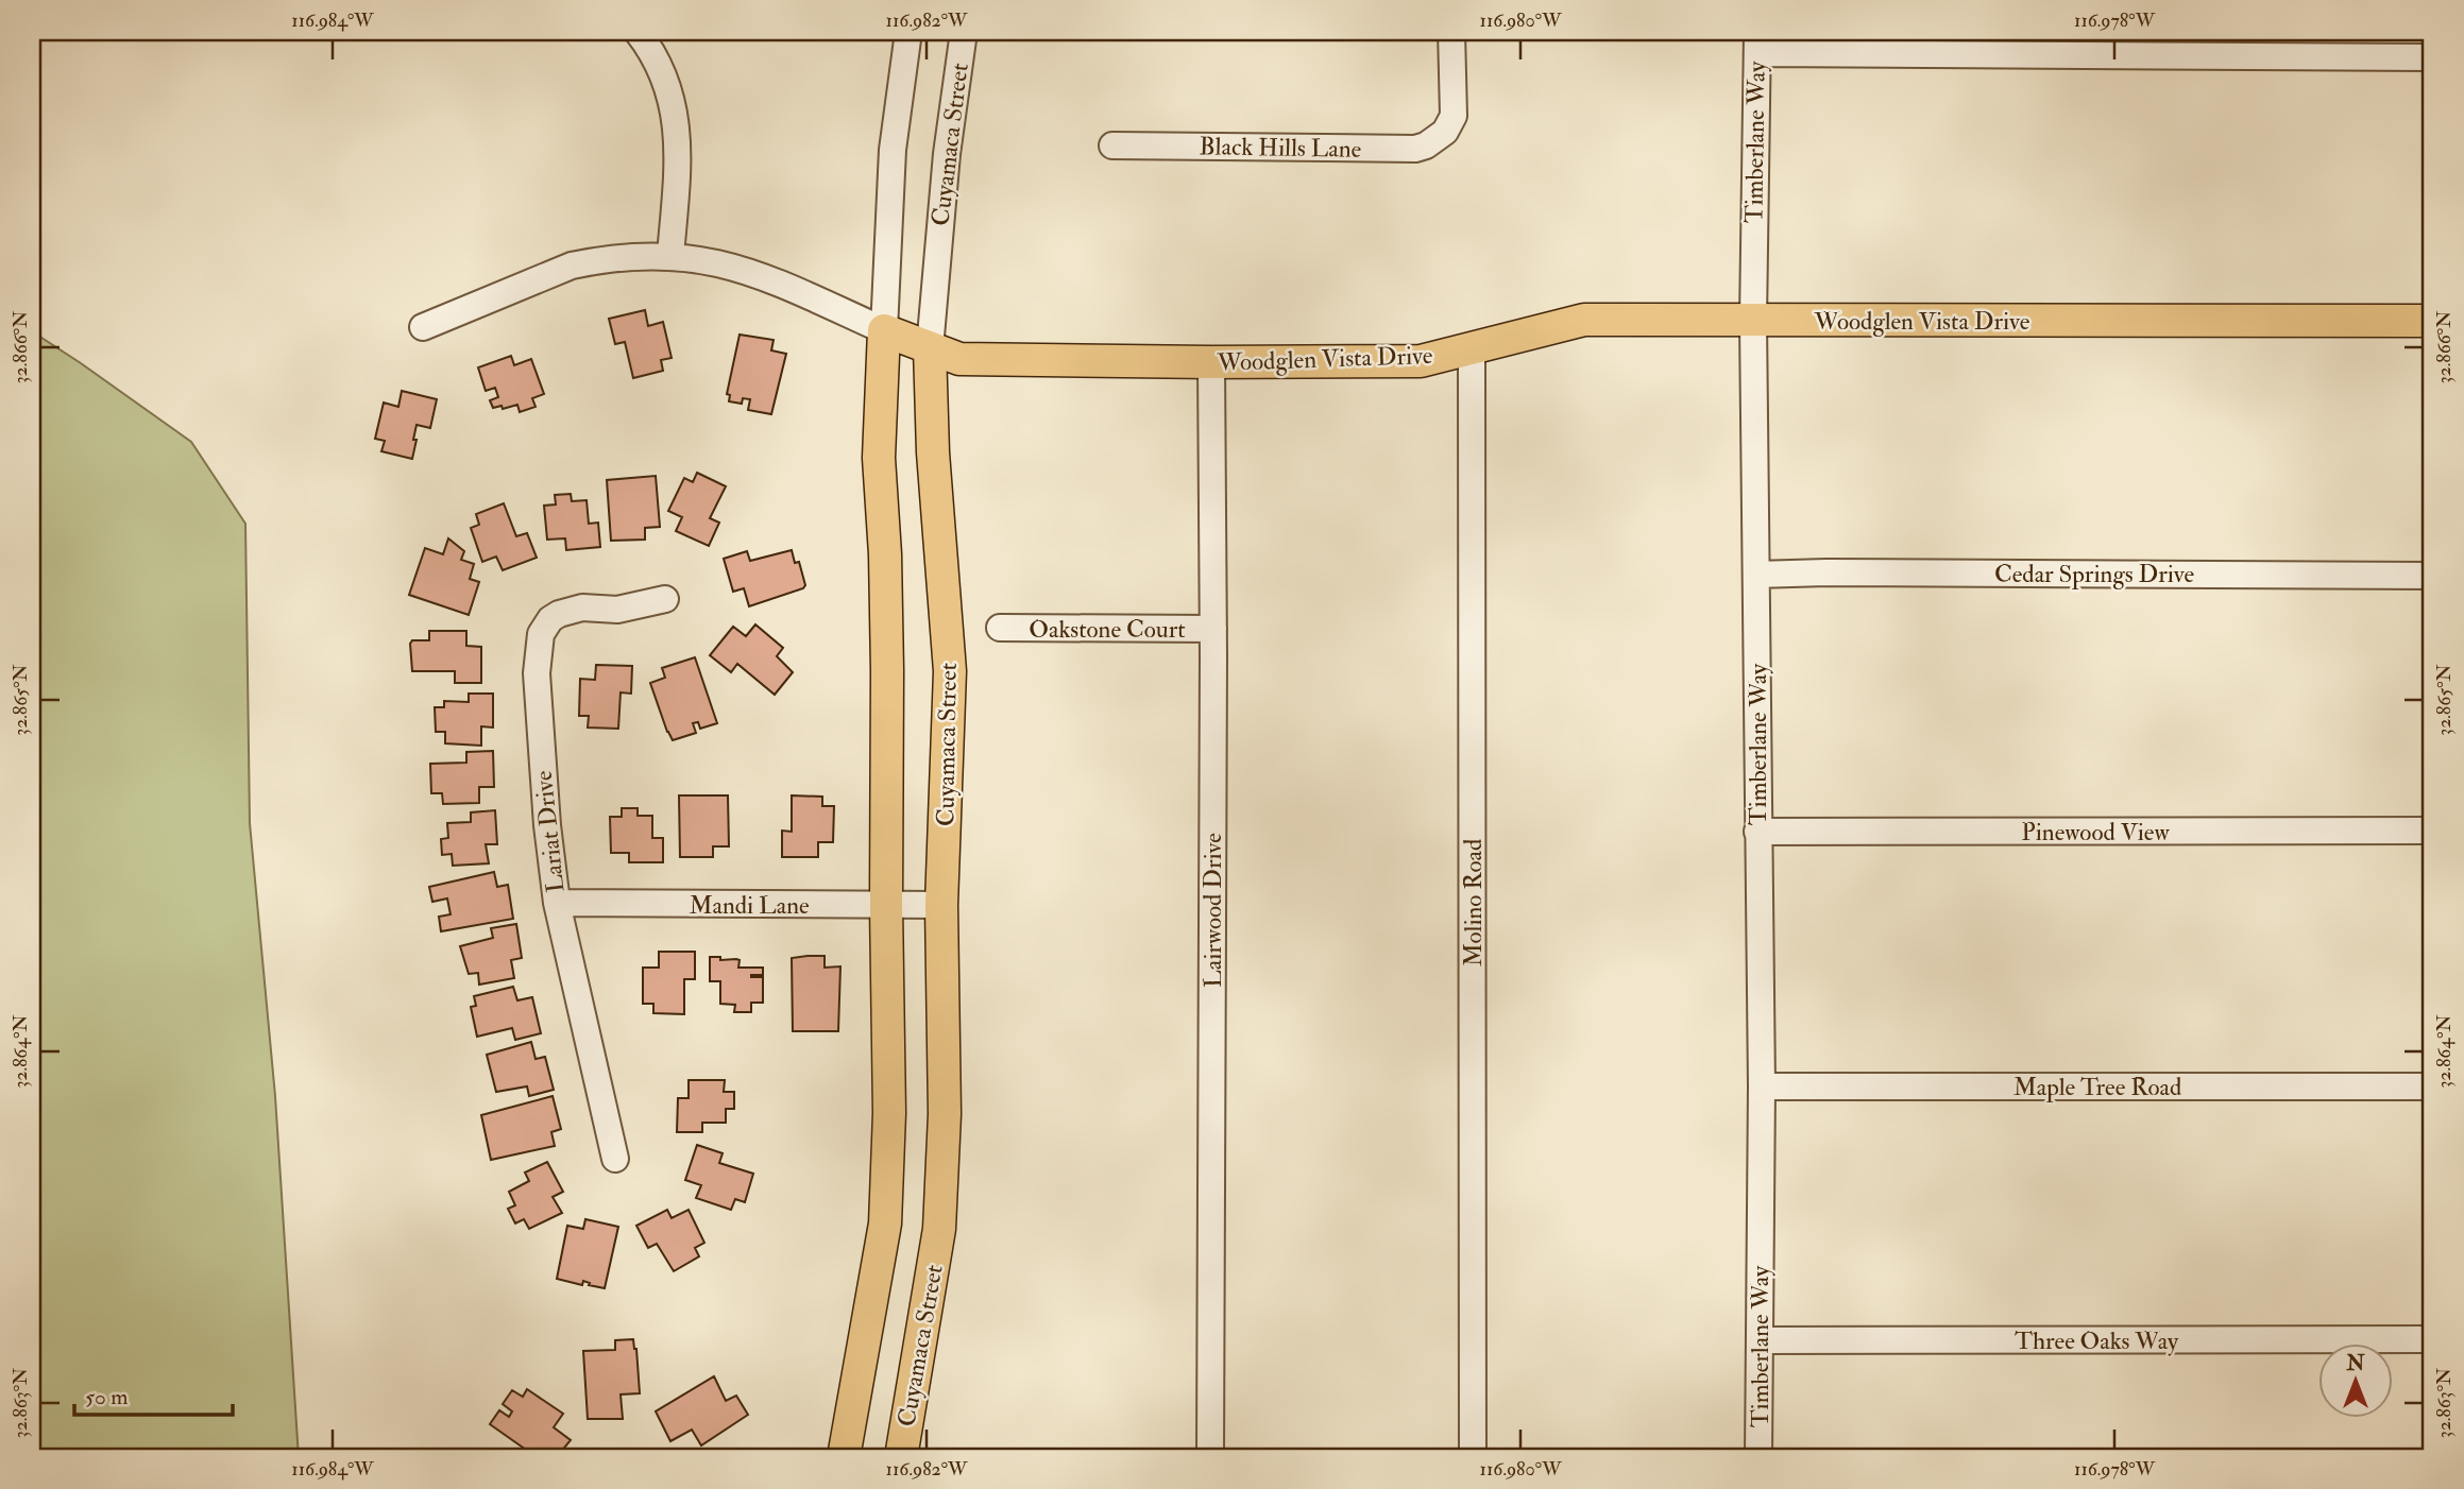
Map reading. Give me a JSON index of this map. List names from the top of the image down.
{
  "streets": {
    "main road": ["Cuyamaca Street", "Woodglen Vista Drive"],
    "street": [
      "Timberlane Way",
      "Black Hills Lane",
      "Cedar Springs Drive",
      "Oakstone Court",
      "Lariat Drive",
      "Pinewood View",
      "Molino Road",
      "Mandi Lane",
      "Lairwood Drive",
      "Maple Tree Road",
      "Three Oaks Way"
    ]
  },
  "crossings": [
    ["Timberlane Way", "Woodglen Vista Drive"],
    ["Timberlane Way", "Cedar Springs Drive"],
    ["Timberlane Way", "Pinewood View"],
    ["Timberlane Way", "Maple Tree Road"],
    ["Timberlane Way", "Three Oaks Way"],
    ["Cuyamaca Street", "Woodglen Vista Drive"],
    ["Cuyamaca Street", "Mandi Lane"],
    ["Woodglen Vista Drive", "Molino Road"],
    ["Woodglen Vista Drive", "Lairwood Drive"],
    ["Oakstone Court", "Lairwood Drive"],
    ["Lariat Drive", "Mandi Lane"]
  ],
  "scale_bar": "50 m",
  "north": "top",
  "coordinates": [
    "116.984°W",
    "116.982°W",
    "116.980°W",
    "116.978°W",
    "32.866°N",
    "32.865°N",
    "32.864°N",
    "32.863°N"
  ]
}
